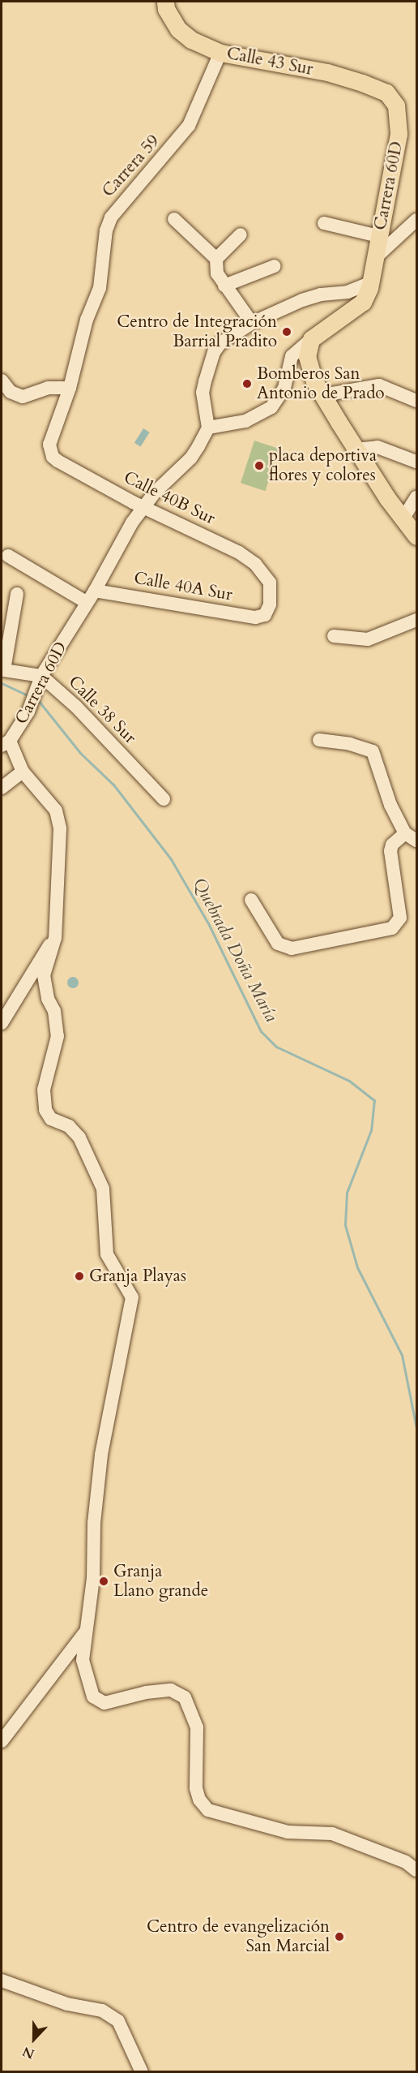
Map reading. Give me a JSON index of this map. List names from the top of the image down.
{
  "streets": {
    "main road": ["Calle 43 Sur", "Carrera 60D"],
    "street": [
      "Carrera 59",
      "Calle 40B Sur",
      "Calle 40A Sur",
      "Calle 38 Sur"
    ]
  },
  "crossings": [
    ["Calle 43 Sur", "Carrera 59"],
    ["Calle 43 Sur", "Carrera 60D"],
    ["Carrera 59", "Calle 40B Sur"],
    ["Carrera 60D", "Calle 40B Sur"],
    ["Carrera 60D", "Calle 40A Sur"],
    ["Carrera 60D", "Calle 38 Sur"],
    ["Calle 40B Sur", "Calle 40A Sur"]
  ],
  "water": ["Quebrada Doña María"],
  "places": [
    "Centro de Integración Barrial Pradito",
    "Bomberos San Antonio de Prado",
    "placa deportiva flores y colores",
    "Granja Playas",
    "Granja Llano grande",
    "Centro de evangelización San Marcial"
  ],
  "north": "bottom"
}
